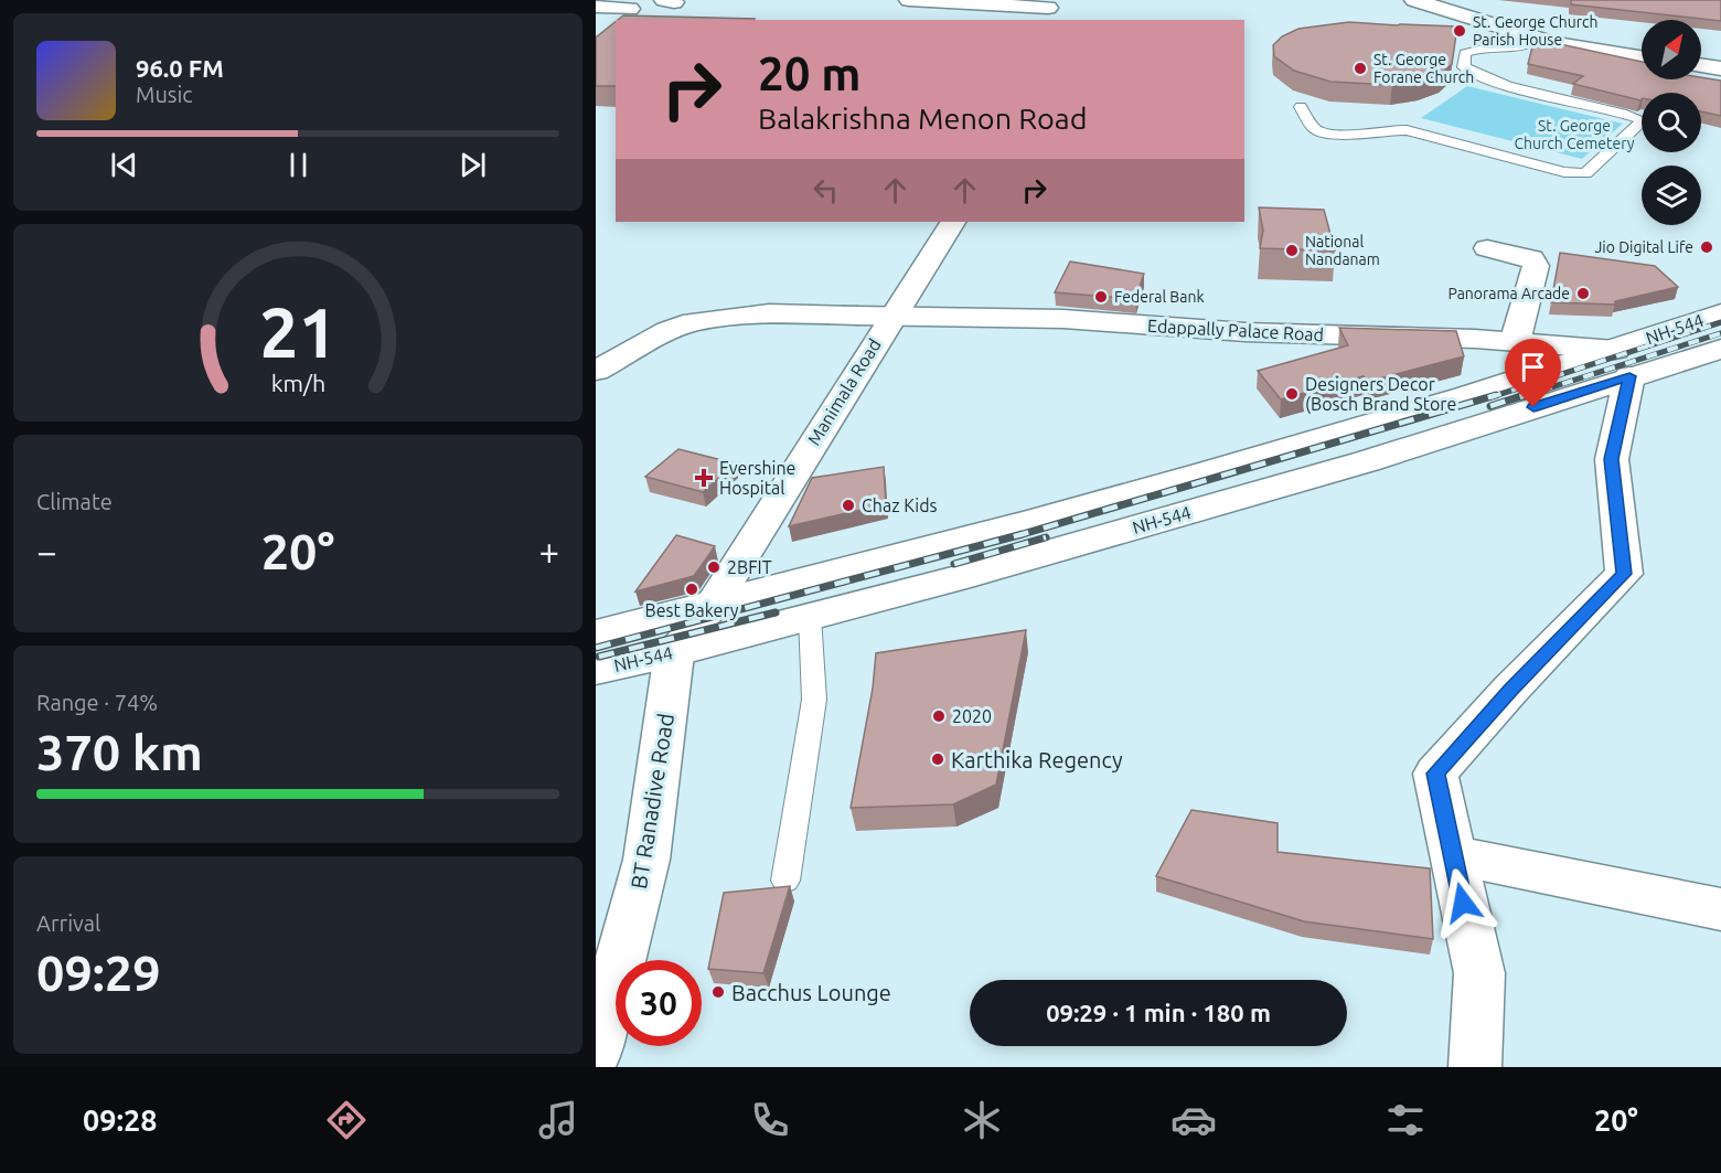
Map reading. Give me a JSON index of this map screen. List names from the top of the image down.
{
  "streets": {
    "street": [
      "NH-544",
      "Edappally Palace Road",
      "Manimala Road",
      "BT Ranadive Road"
    ]
  },
  "crossings": [
    ["NH-544", "Edappally Palace Road"],
    ["NH-544", "Manimala Road"],
    ["NH-544", "BT Ranadive Road"],
    ["Edappally Palace Road", "Manimala Road"]
  ],
  "parks": ["St. George Church Cemetery"],
  "places": {
    "other": [
      "St. George Church Parish House",
      "St. George Forane Church",
      "Jio Digital Life",
      "National Nandanam",
      "Panorama Arcade",
      "Federal Bank",
      "Designers Decor (Bosch Brand Store",
      "Chaz Kids",
      "2BFIT",
      "Best Bakery",
      "2020",
      "Karthika Regency",
      "Bacchus Lounge"
    ],
    "health": ["Evershine Hospital"]
  },
  "north": "top right",
  "page": {
    "turn": ["20 m", "Balakrishna Menon Road"],
    "song": ["96.0 FM", "Music"],
    "tile": [
      "Climate",
      ["Range · 74%", "370 km"],
      ["Arrival", "09:29"]
    ],
    "heat": ["−", "20°", "+"],
    "limit": "30",
    "trip": "09:29 · 1 min · 180 m",
    "tabs": ["09:28", "20°"],
    "gauge": ["21", "km/h"]
  }
}
